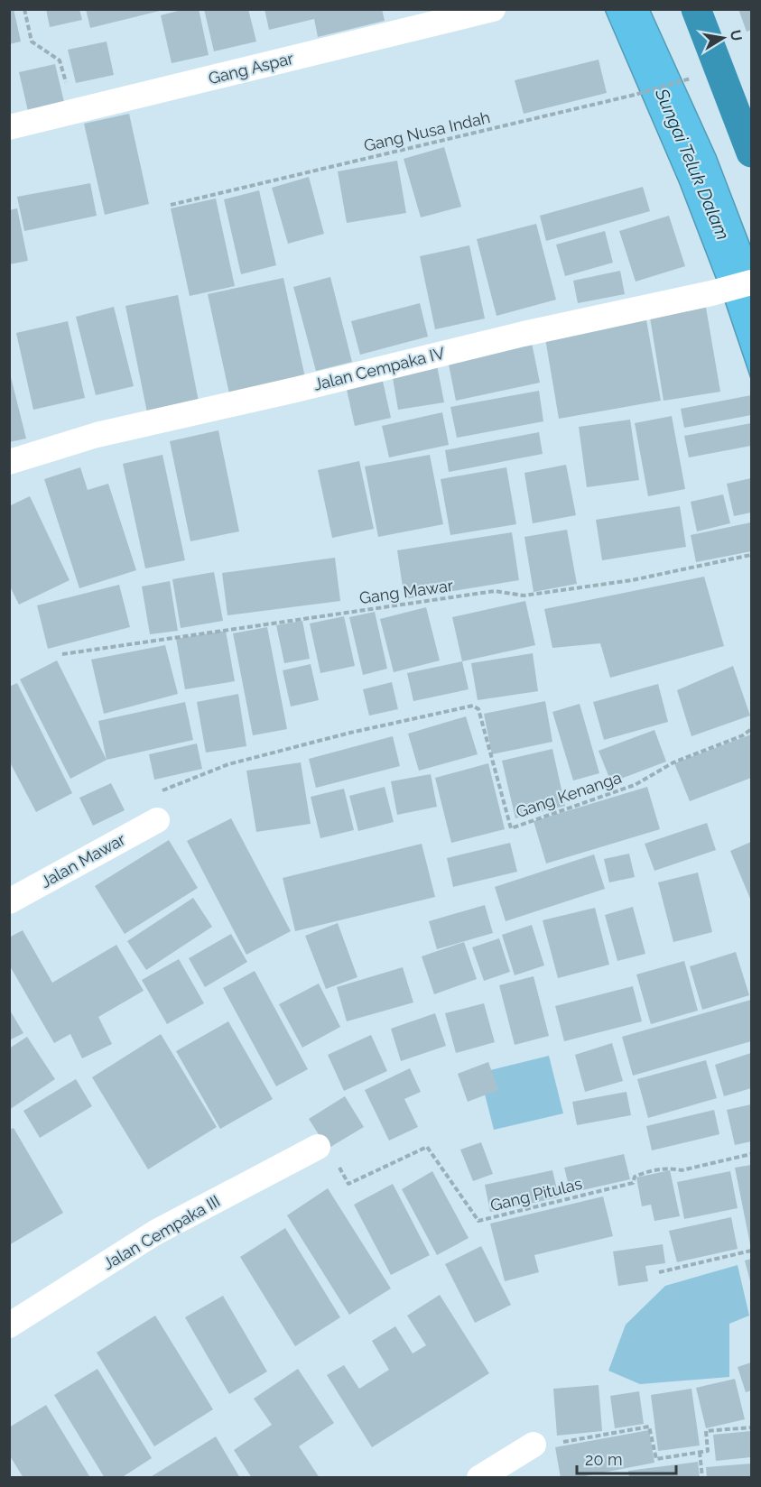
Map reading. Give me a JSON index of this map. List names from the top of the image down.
{
  "streets": {
    "street": [
      "Gang Aspar",
      "Jalan Cempaka IV",
      "Jalan Mawar",
      "Jalan Cempaka III"
    ],
    "path": [
      "Gang Nusa Indah",
      "Gang Mawar",
      "Gang Kenanga",
      "Gang Pitulas"
    ]
  },
  "crossings": [
    ["Gang Kenanga", "Jalan Mawar"],
    ["Gang Pitulas", "Jalan Cempaka III"]
  ],
  "water": ["Sungai Teluk Dalam"],
  "scale_bar": "20 m",
  "north": "right"
}
